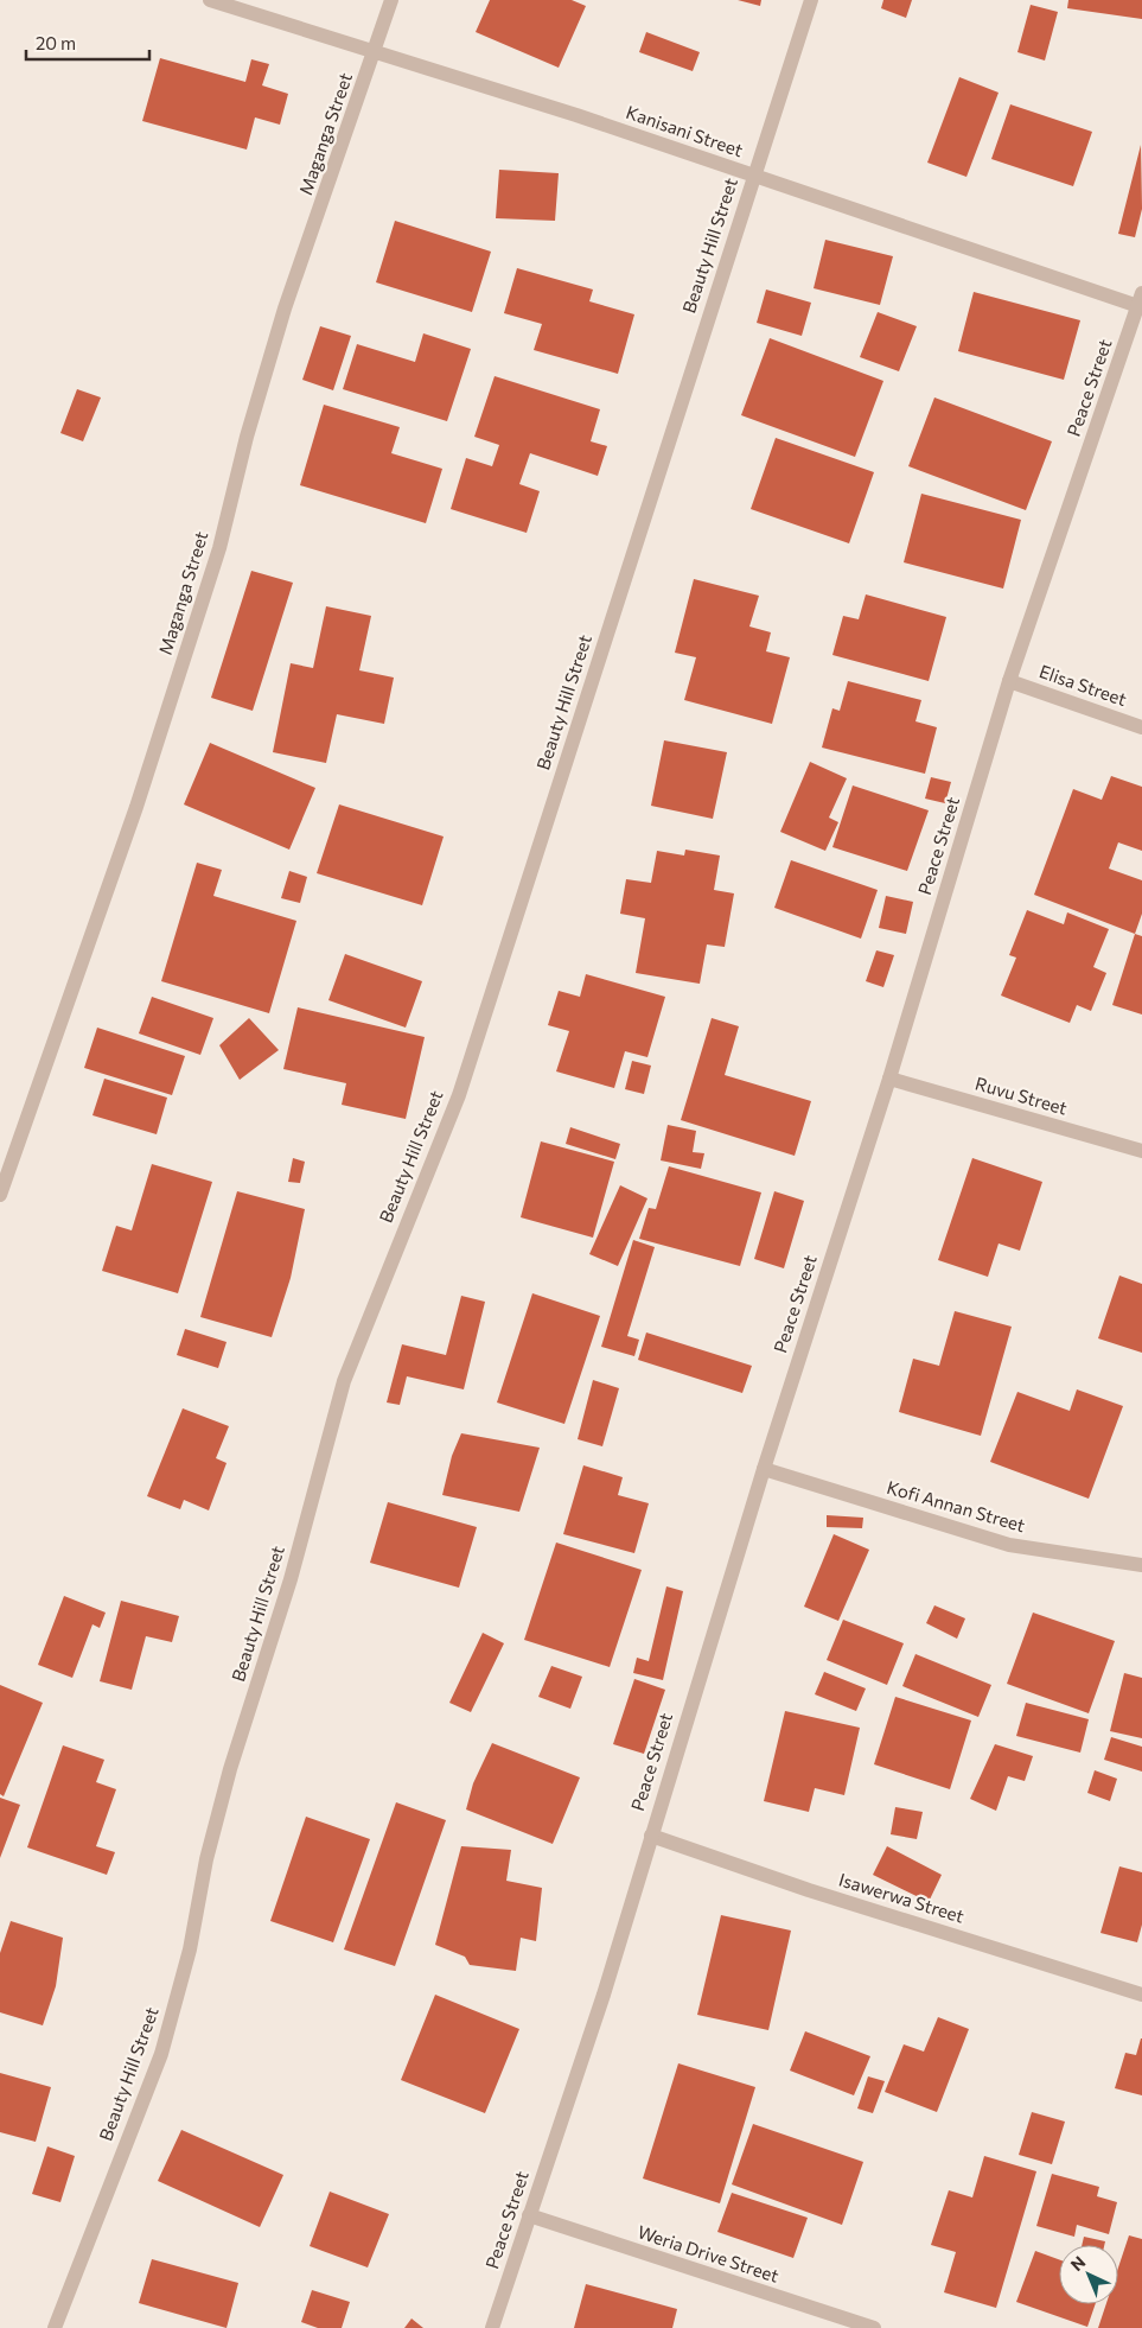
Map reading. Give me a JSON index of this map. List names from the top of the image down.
{
  "streets": {
    "street": [
      "Kanisani Street",
      "Maganga Street",
      "Beauty Hill Street",
      "Peace Street",
      "Elisa Street",
      "Ruvu Street",
      "Kofi Annan Street",
      "Isawerwa Street",
      "Weria Drive Street"
    ]
  },
  "crossings": [
    ["Kanisani Street", "Maganga Street"],
    ["Kanisani Street", "Beauty Hill Street"],
    ["Kanisani Street", "Peace Street"],
    ["Peace Street", "Elisa Street"],
    ["Peace Street", "Ruvu Street"],
    ["Peace Street", "Kofi Annan Street"],
    ["Peace Street", "Isawerwa Street"],
    ["Peace Street", "Weria Drive Street"]
  ],
  "scale_bar": "20 m",
  "north": "top left"
}
